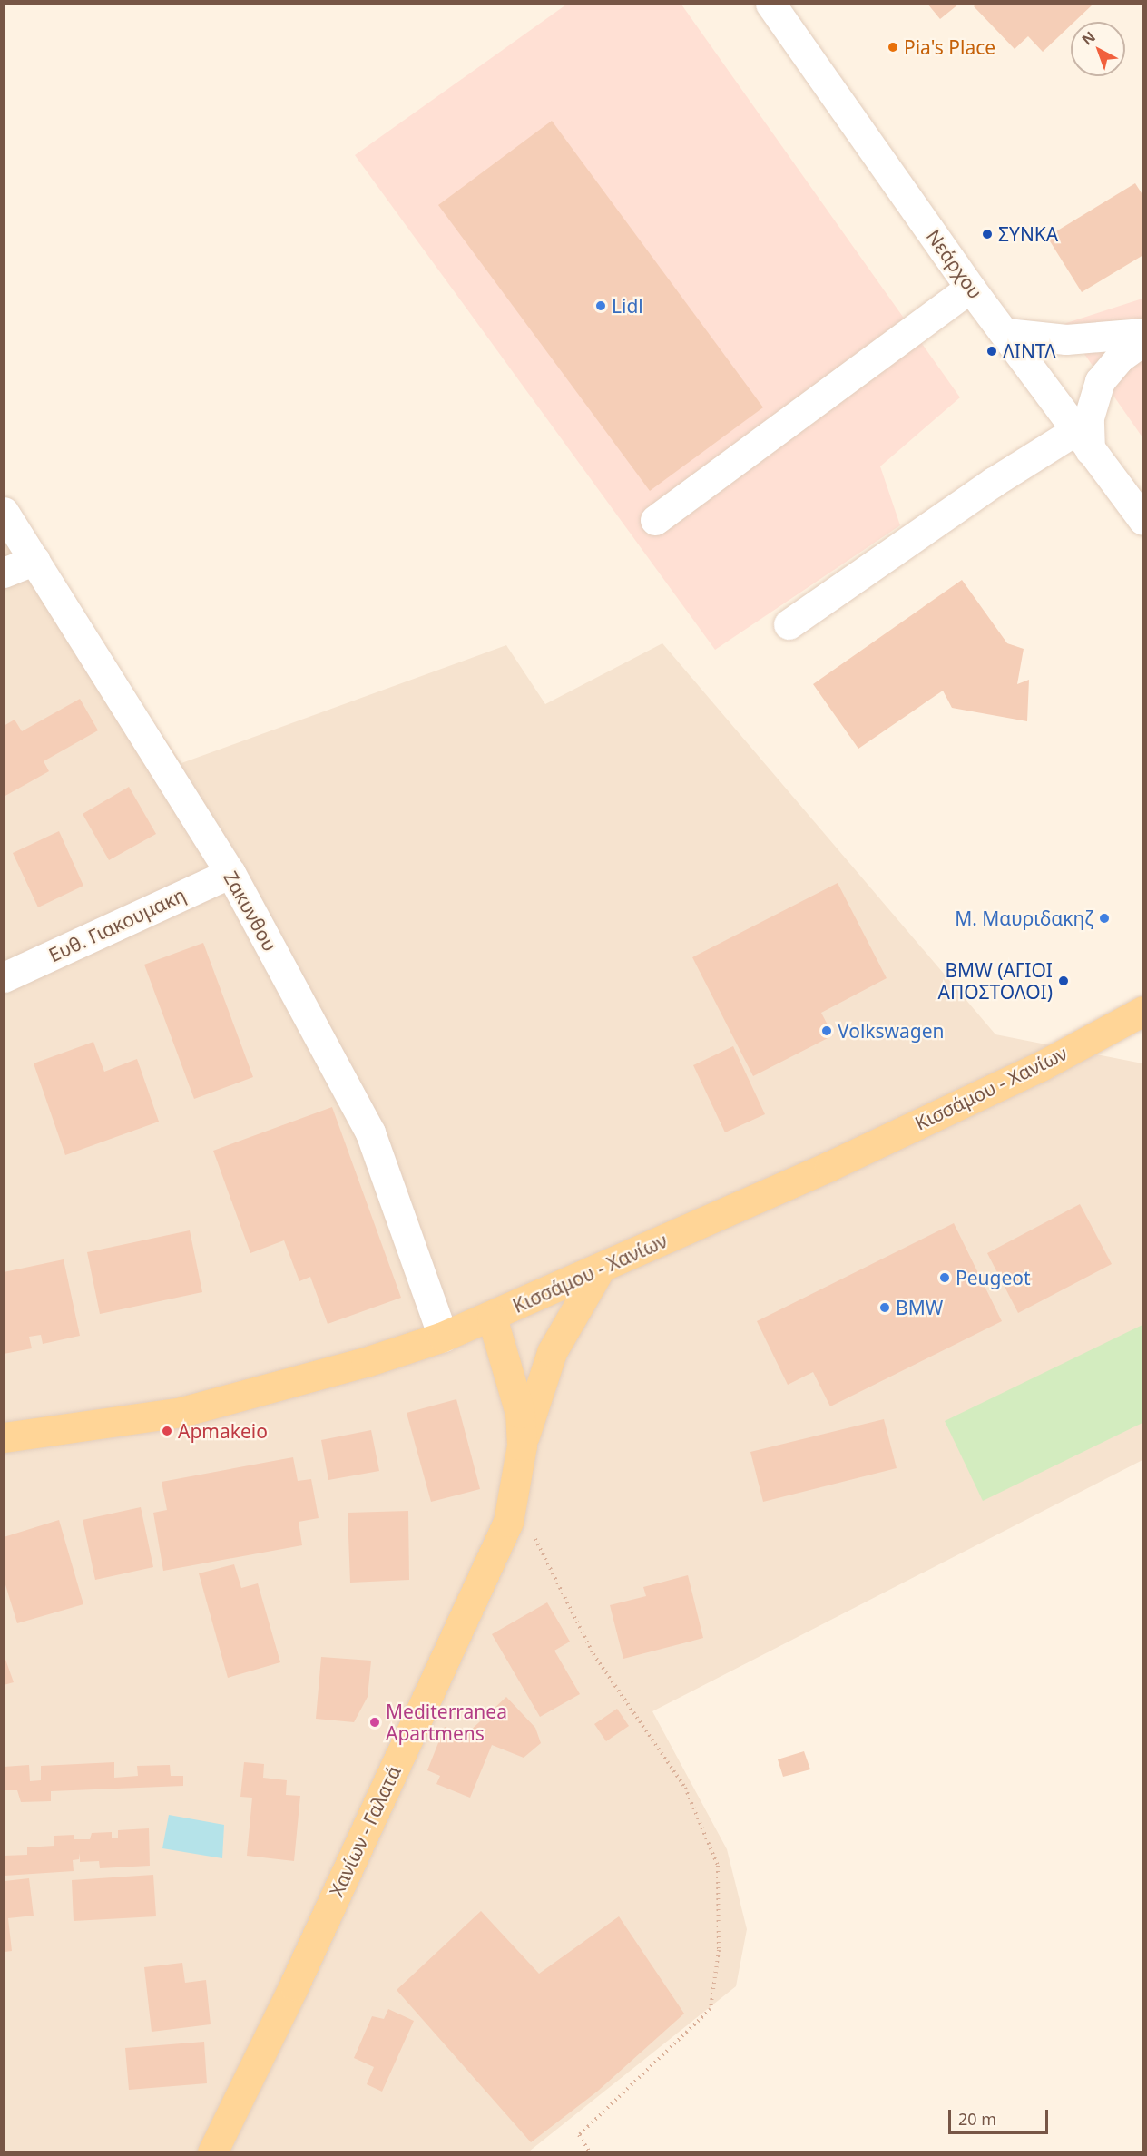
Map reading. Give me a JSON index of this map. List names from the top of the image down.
{
  "streets": {
    "main road": ["Κισσάμου - Χανίων", "Χανίων - Γαλατά"],
    "street": ["Νεάρχου", "Ζακυνθου", "Ευθ. Γιακουμακη"]
  },
  "crossings": [
    ["Ζακυνθου", "Ευθ. Γιακουμακη"],
    ["Ζακυνθου", "Κισσάμου - Χανίων"],
    ["Κισσάμου - Χανίων", "Χανίων - Γαλατά"]
  ],
  "places": [
    "Pia's Place",
    "ΣΥΝΚΑ",
    "Lidl",
    "ΛΙΝΤΛ",
    "Μ. Μαυριδακηζ",
    "BMW (ΑΓΙΟΙ ΑΠΟΣΤΟΛΟΙ)",
    "Volkswagen",
    "Peugeot",
    "BMW",
    "Apmakeio",
    "Mediterranea Apartmens"
  ],
  "scale_bar": "20 m",
  "north": "top left"
}
